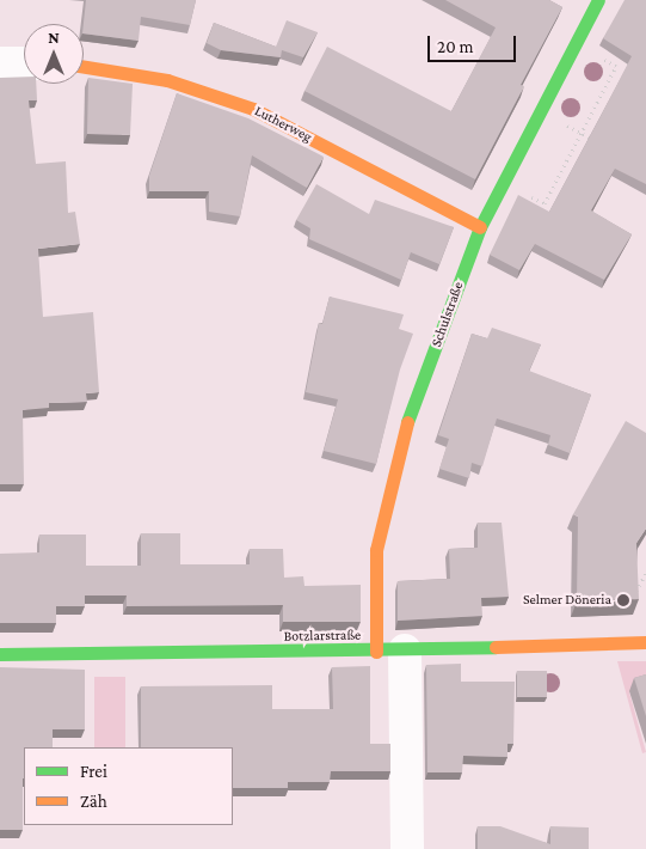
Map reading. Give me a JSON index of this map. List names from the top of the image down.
{
  "streets": {
    "street": ["Lutherweg", "Schulstraße", "Botzlarstraße"]
  },
  "crossings": [
    ["Lutherweg", "Schulstraße"],
    ["Schulstraße", "Botzlarstraße"]
  ],
  "places": ["Selmer Döneria"],
  "legend": ["Frei", "Zäh"],
  "scale_bar": "20 m",
  "north": "top"
}
